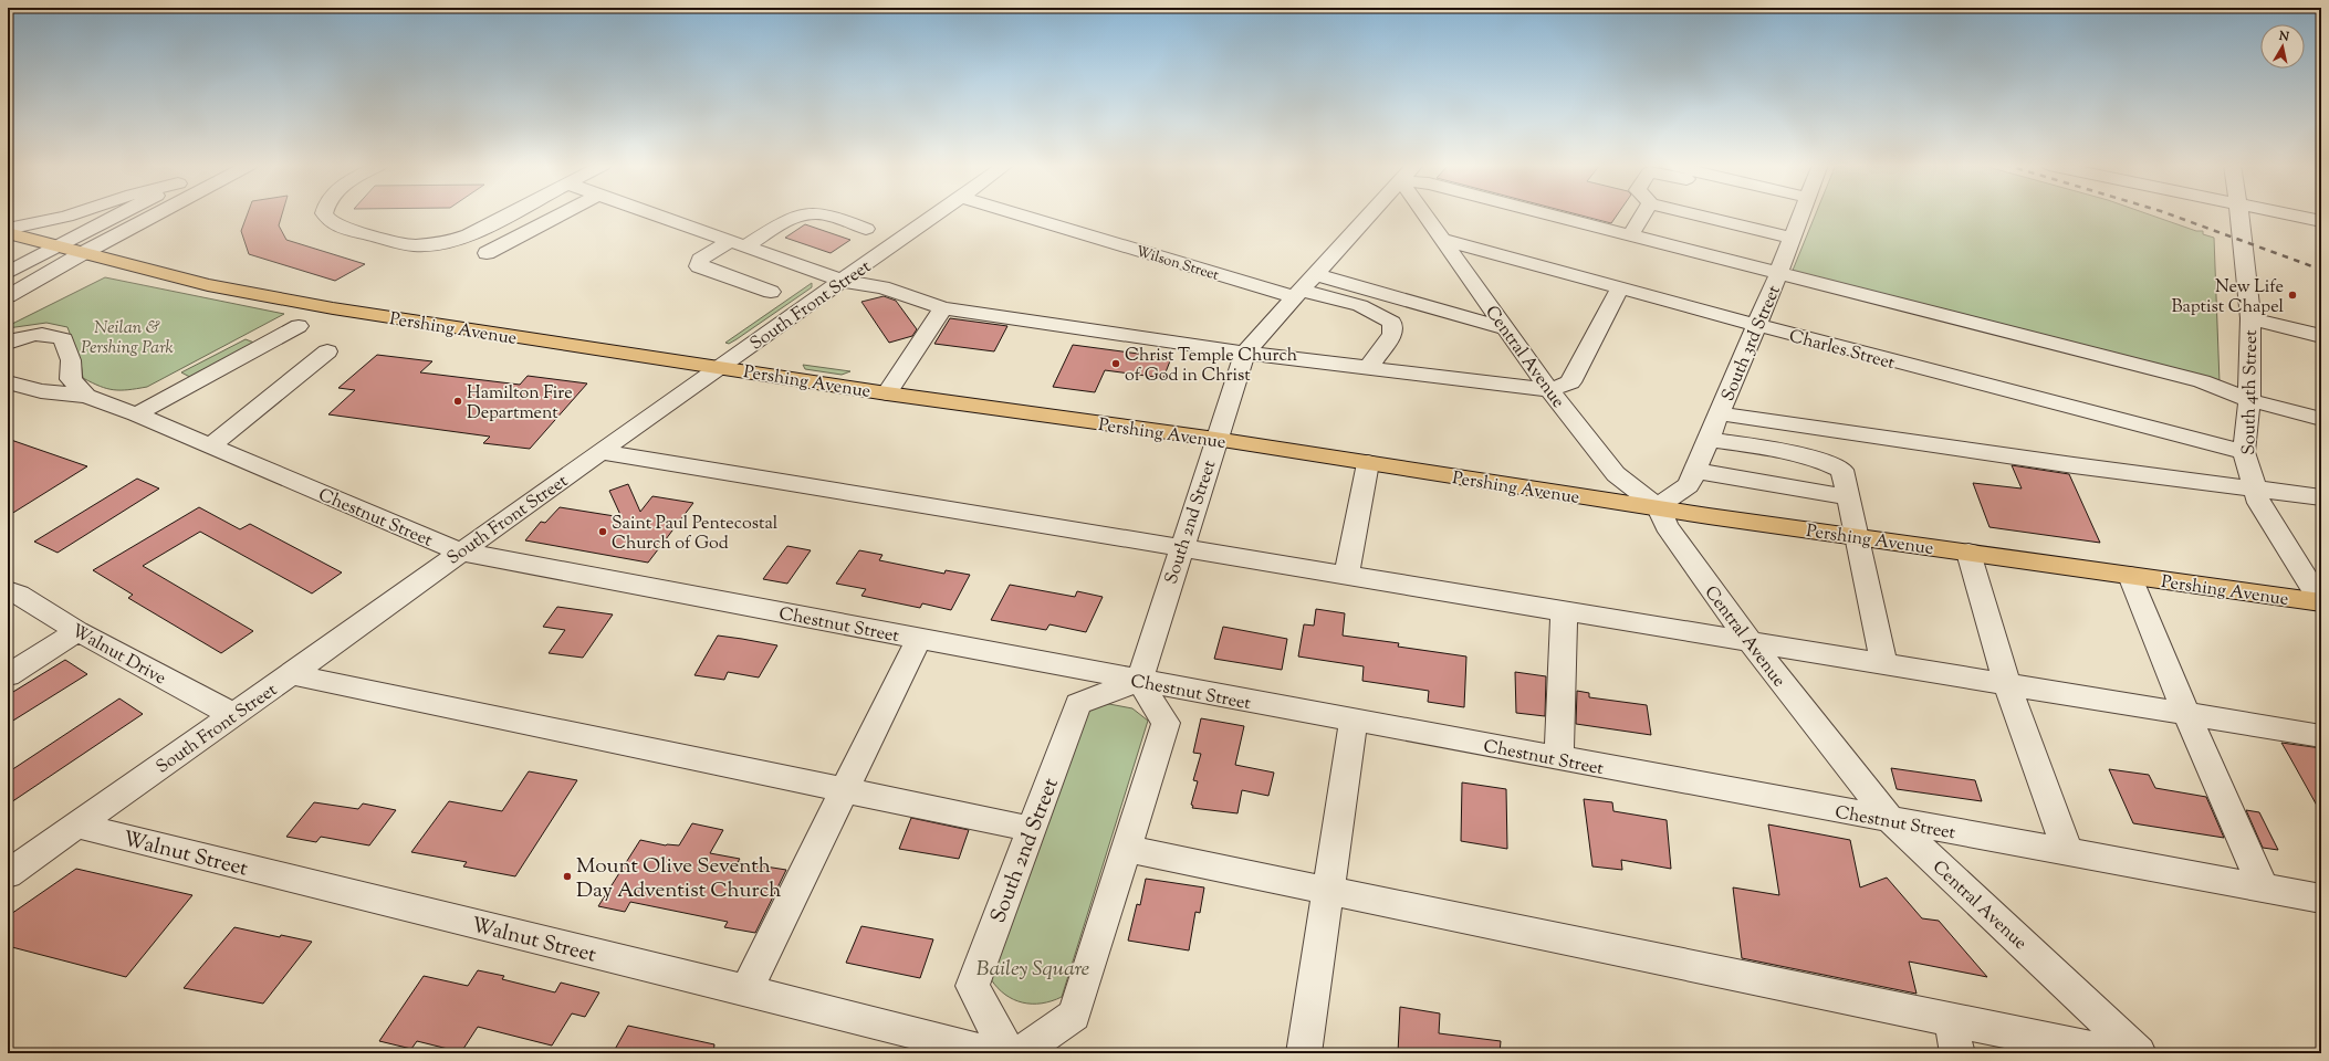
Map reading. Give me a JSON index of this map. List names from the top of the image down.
{
  "streets": {
    "main road": ["Pershing Avenue"],
    "street": [
      "Wilson Street",
      "South Front Street",
      "South 3rd Street",
      "Charles Street",
      "Central Avenue",
      "South 4th Street",
      "Chestnut Street",
      "South 2nd Street",
      "Walnut Drive",
      "Walnut Street"
    ]
  },
  "crossings": [
    ["Wilson Street", "South 2nd Street"],
    ["South Front Street", "Pershing Avenue"],
    ["South Front Street", "Chestnut Street"],
    ["South Front Street", "Walnut Drive"],
    ["South Front Street", "Walnut Street"],
    ["Pershing Avenue", "South 3rd Street"],
    ["Pershing Avenue", "Central Avenue"],
    ["Pershing Avenue", "South 4th Street"],
    ["Pershing Avenue", "South 2nd Street"],
    ["South 3rd Street", "Charles Street"],
    ["South 3rd Street", "Central Avenue"],
    ["Charles Street", "Central Avenue"],
    ["Charles Street", "South 4th Street"],
    ["Central Avenue", "Chestnut Street"],
    ["Chestnut Street", "South 2nd Street"]
  ],
  "parks": ["Neilan & Pershing Park", "Bailey Square"],
  "places": [
    "New Life Baptist Chapel",
    "Christ Temple Church of God in Christ",
    "Hamilton Fire Department",
    "Saint Paul Pentecostal Church of God",
    "Mount Olive Seventh Day Adventist Church"
  ],
  "north": "top"
}
